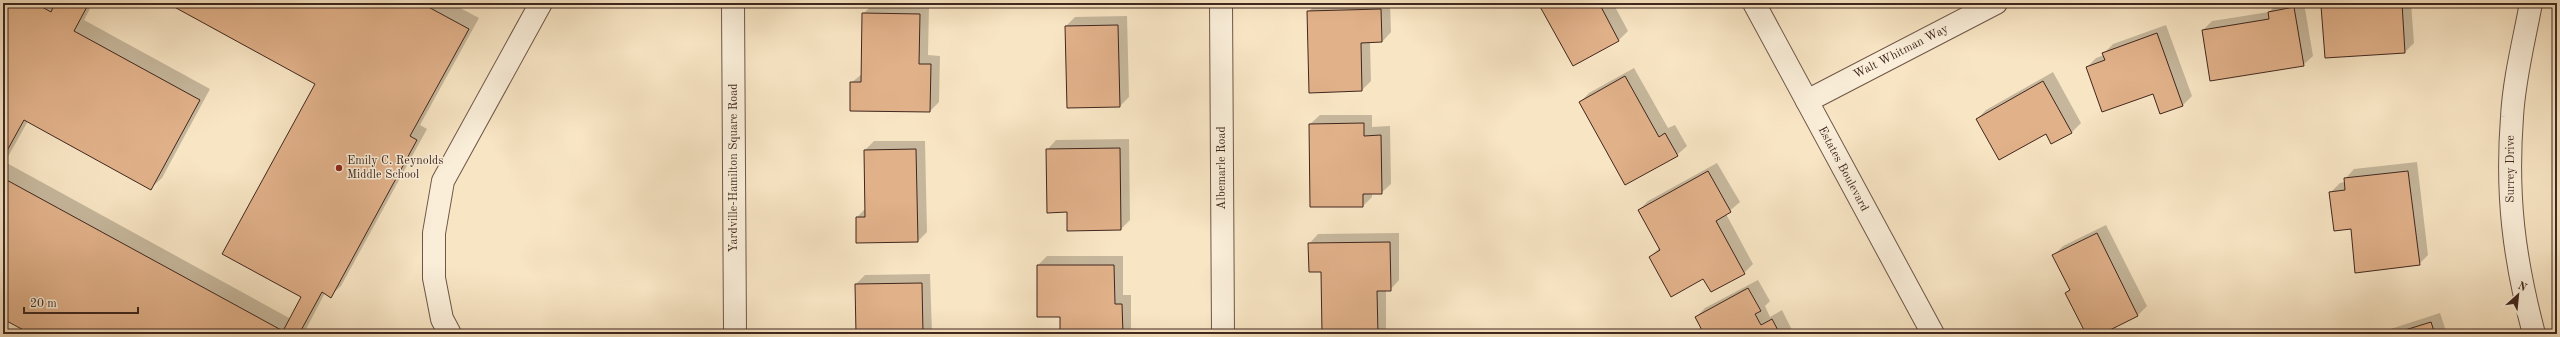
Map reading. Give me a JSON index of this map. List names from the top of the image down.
{
  "streets": {
    "street": [
      "Walt Whitman Way",
      "Yardville-Hamilton Square Road",
      "Albemarle Road",
      "Estates Boulevard",
      "Surrey Drive"
    ]
  },
  "crossings": [
    ["Walt Whitman Way", "Estates Boulevard"]
  ],
  "places": ["Emily C. Reynolds Middle School"],
  "scale_bar": "20 m",
  "north": "top right"
}
